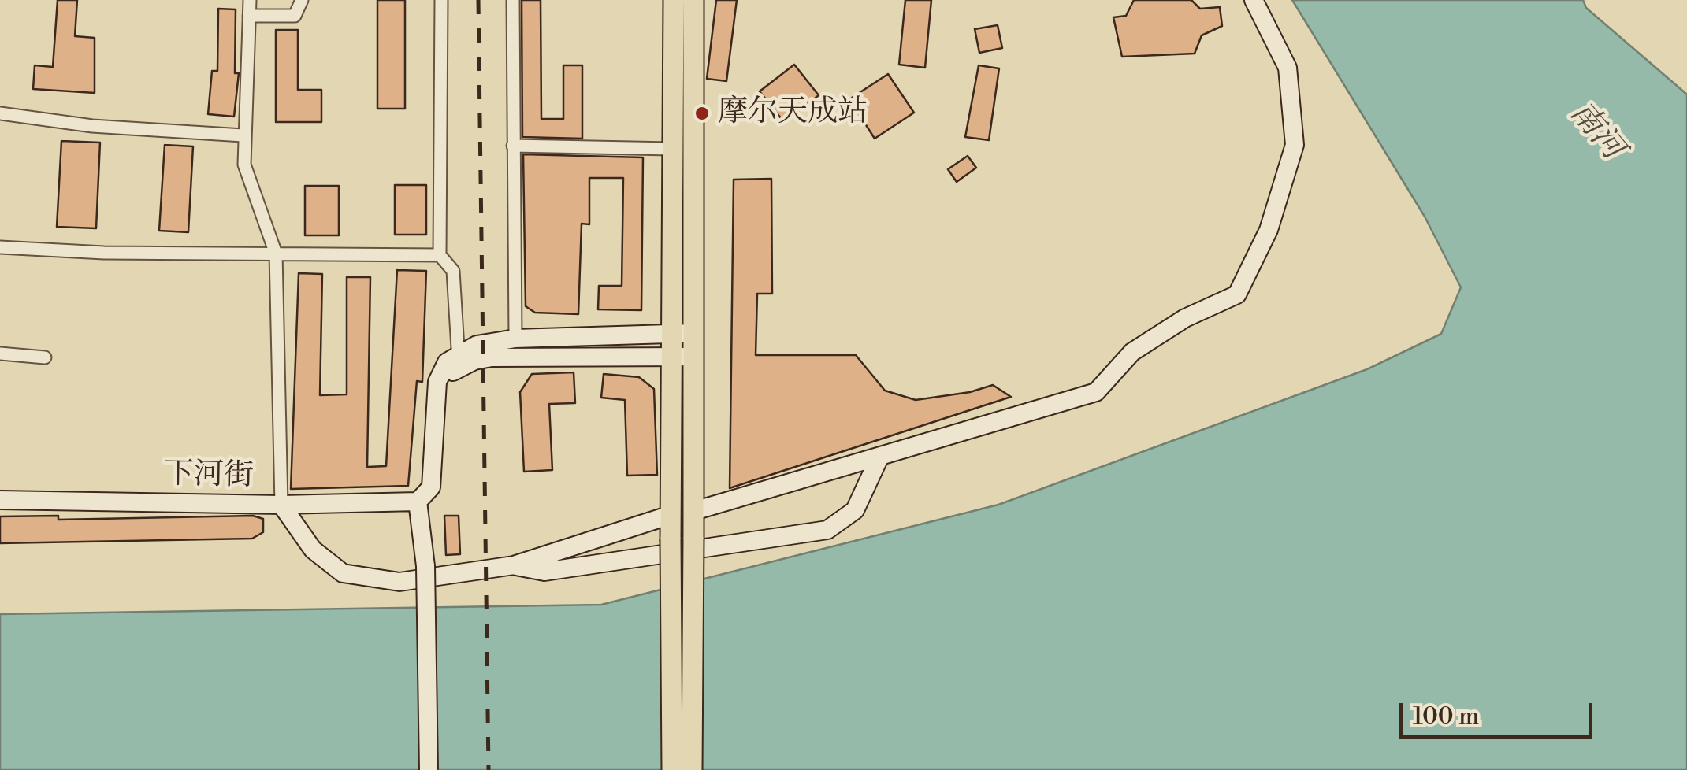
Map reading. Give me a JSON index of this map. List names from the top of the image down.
{
  "streets": {
    "street": ["下河街"]
  },
  "water": ["南河"],
  "places": ["摩尔天成站"],
  "scale_bar": "100 m"
}
